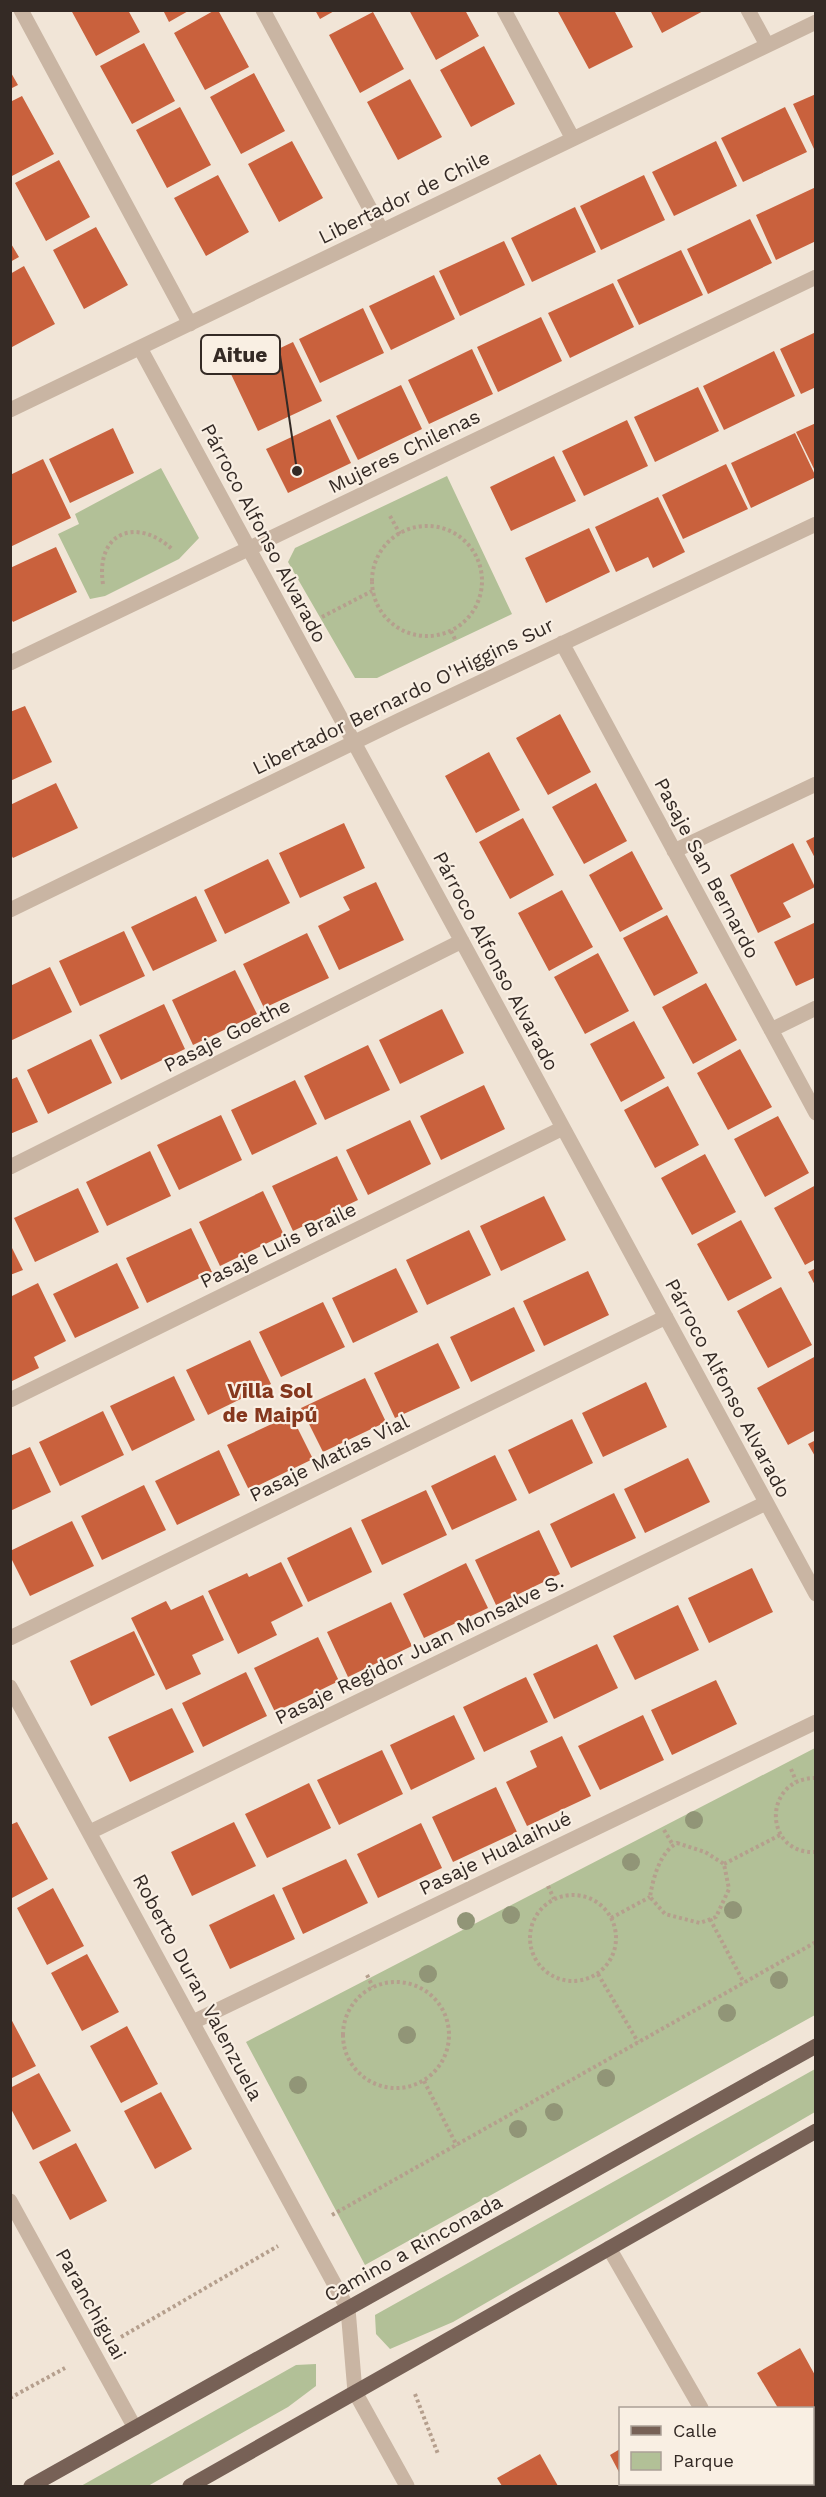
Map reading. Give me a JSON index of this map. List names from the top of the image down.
{
  "streets": {
    "main road": ["Camino a Rinconada"],
    "street": [
      "Libertador de Chile",
      "Mujeres Chilenas",
      "Párroco Alfonso Alvarado",
      "Libertador Bernardo O'Higgins Sur",
      "Pasaje San Bernardo",
      "Pasaje Goethe",
      "Pasaje Luis Braile",
      "Pasaje Matías Vial",
      "Pasaje Regidor Juan Monsalve S.",
      "Pasaje Hualaihué",
      "Roberto Duran Valenzuela",
      "Paranchiguai"
    ]
  },
  "crossings": [
    ["Libertador de Chile", "Párroco Alfonso Alvarado"],
    ["Mujeres Chilenas", "Párroco Alfonso Alvarado"],
    ["Párroco Alfonso Alvarado", "Libertador Bernardo O'Higgins Sur"],
    ["Párroco Alfonso Alvarado", "Pasaje Goethe"],
    ["Párroco Alfonso Alvarado", "Pasaje Luis Braile"],
    ["Párroco Alfonso Alvarado", "Pasaje Matías Vial"],
    ["Párroco Alfonso Alvarado", "Pasaje Regidor Juan Monsalve S."],
    ["Libertador Bernardo O'Higgins Sur", "Pasaje San Bernardo"],
    ["Pasaje Regidor Juan Monsalve S.", "Roberto Duran Valenzuela"],
    ["Pasaje Hualaihué", "Roberto Duran Valenzuela"],
    ["Roberto Duran Valenzuela", "Camino a Rinconada"],
    ["Camino a Rinconada", "Paranchiguai"]
  ],
  "districts": ["Villa Sol de Maipú"],
  "places": ["Aitue"],
  "legend": ["Calle", "Parque"]
}
